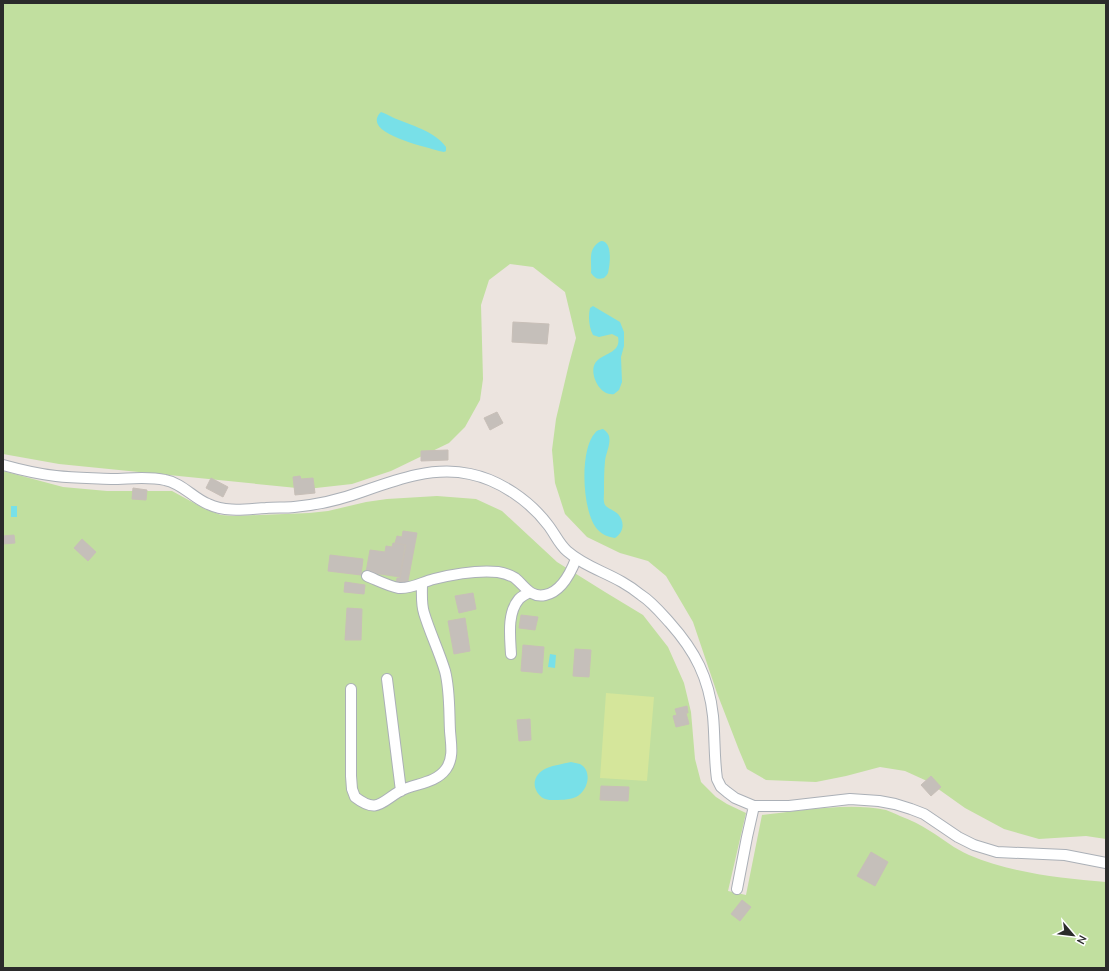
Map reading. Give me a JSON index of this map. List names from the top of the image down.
{
  "north": "bottom right"
}
